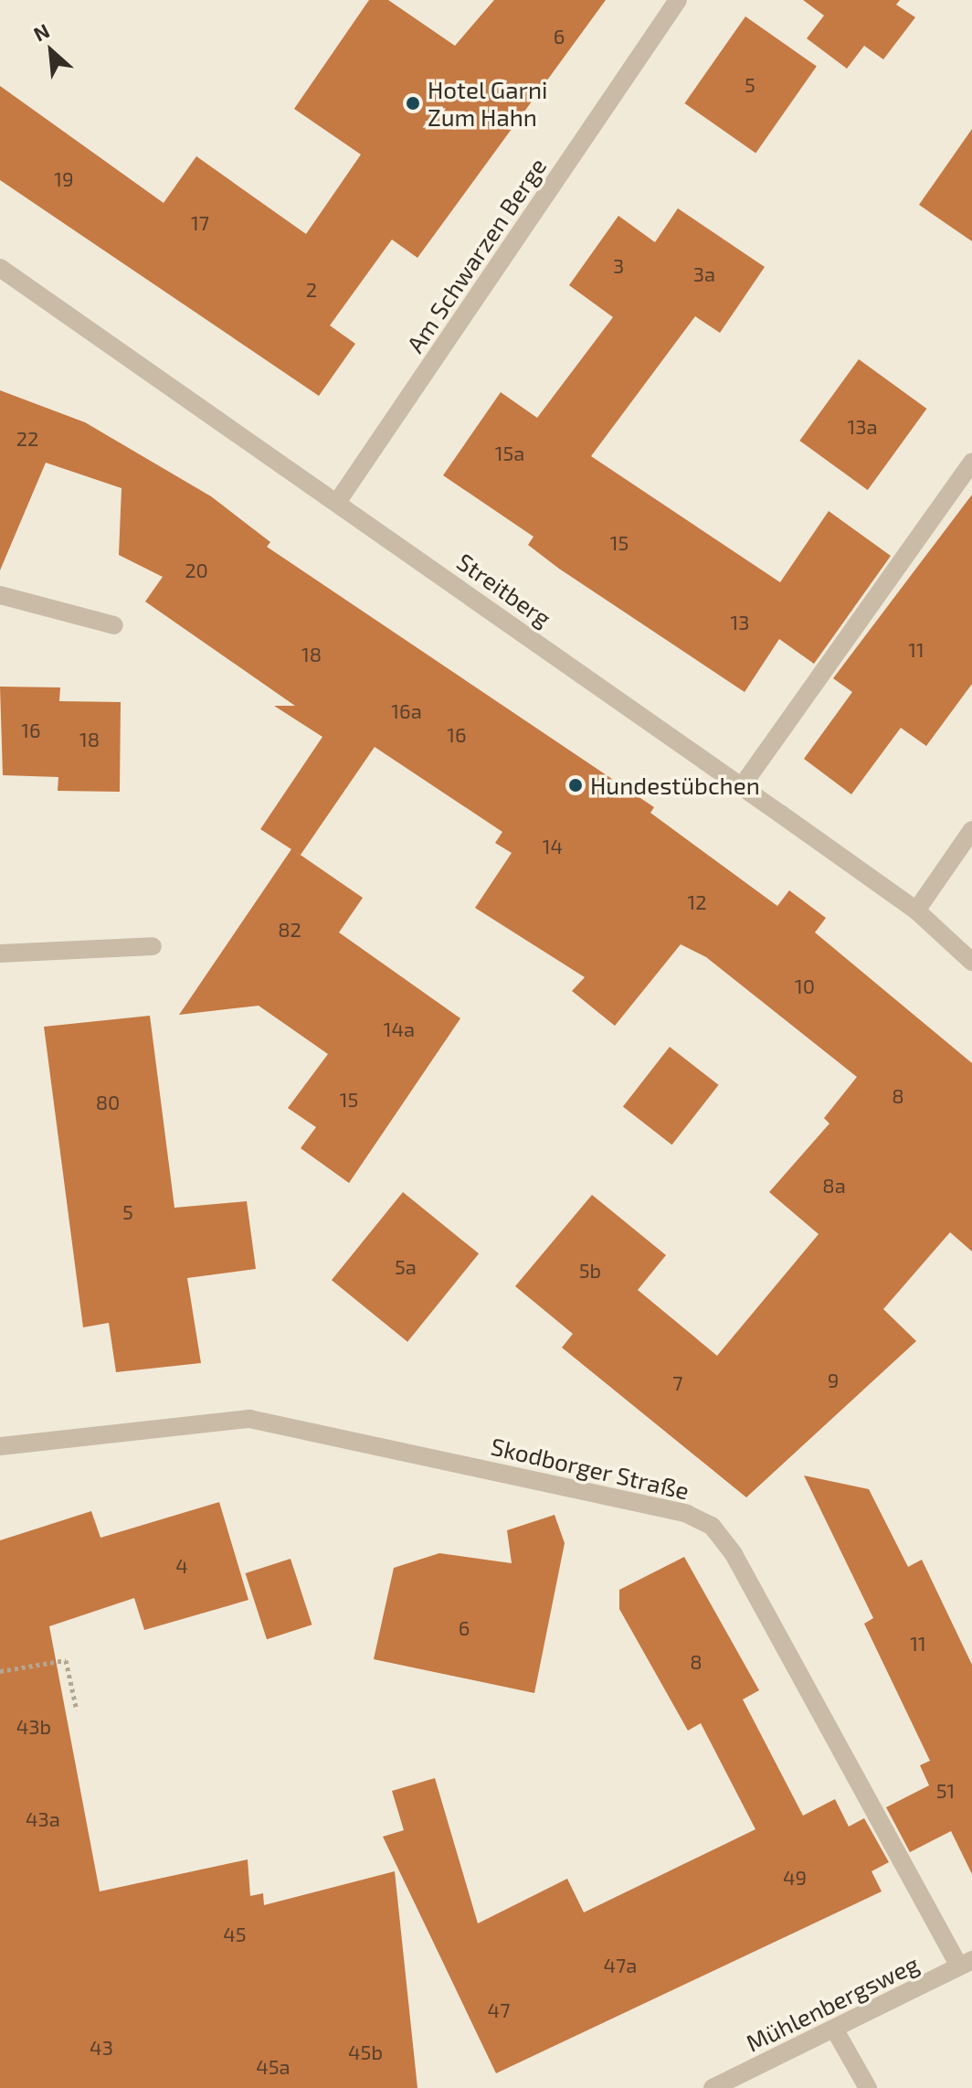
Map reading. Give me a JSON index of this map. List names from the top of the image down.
{
  "streets": {
    "street": [
      "Am Schwarzen Berge",
      "Streitberg",
      "Skodborger Straße",
      "Mühlenbergsweg"
    ]
  },
  "crossings": [
    ["Am Schwarzen Berge", "Streitberg"],
    ["Skodborger Straße", "Mühlenbergsweg"]
  ],
  "places": ["Hotel Garni Zum Hahn", "Hundestübchen"],
  "house_numbers": [
    "6",
    "5",
    "19",
    "17",
    "3",
    "3a",
    "2",
    "13a",
    "22",
    "15a",
    "15",
    "20",
    "13",
    "11",
    "18",
    "16a",
    "16",
    "16",
    "18",
    "14",
    "12",
    "82",
    "10",
    "14a",
    "8",
    "15",
    "80",
    "8a",
    "5",
    "5a",
    "5b",
    "9",
    "7",
    "4",
    "6",
    "11",
    "8",
    "43b",
    "51",
    "43a",
    "49",
    "45",
    "47a",
    "47",
    "43",
    "45b",
    "45a"
  ],
  "north": "top left"
}
